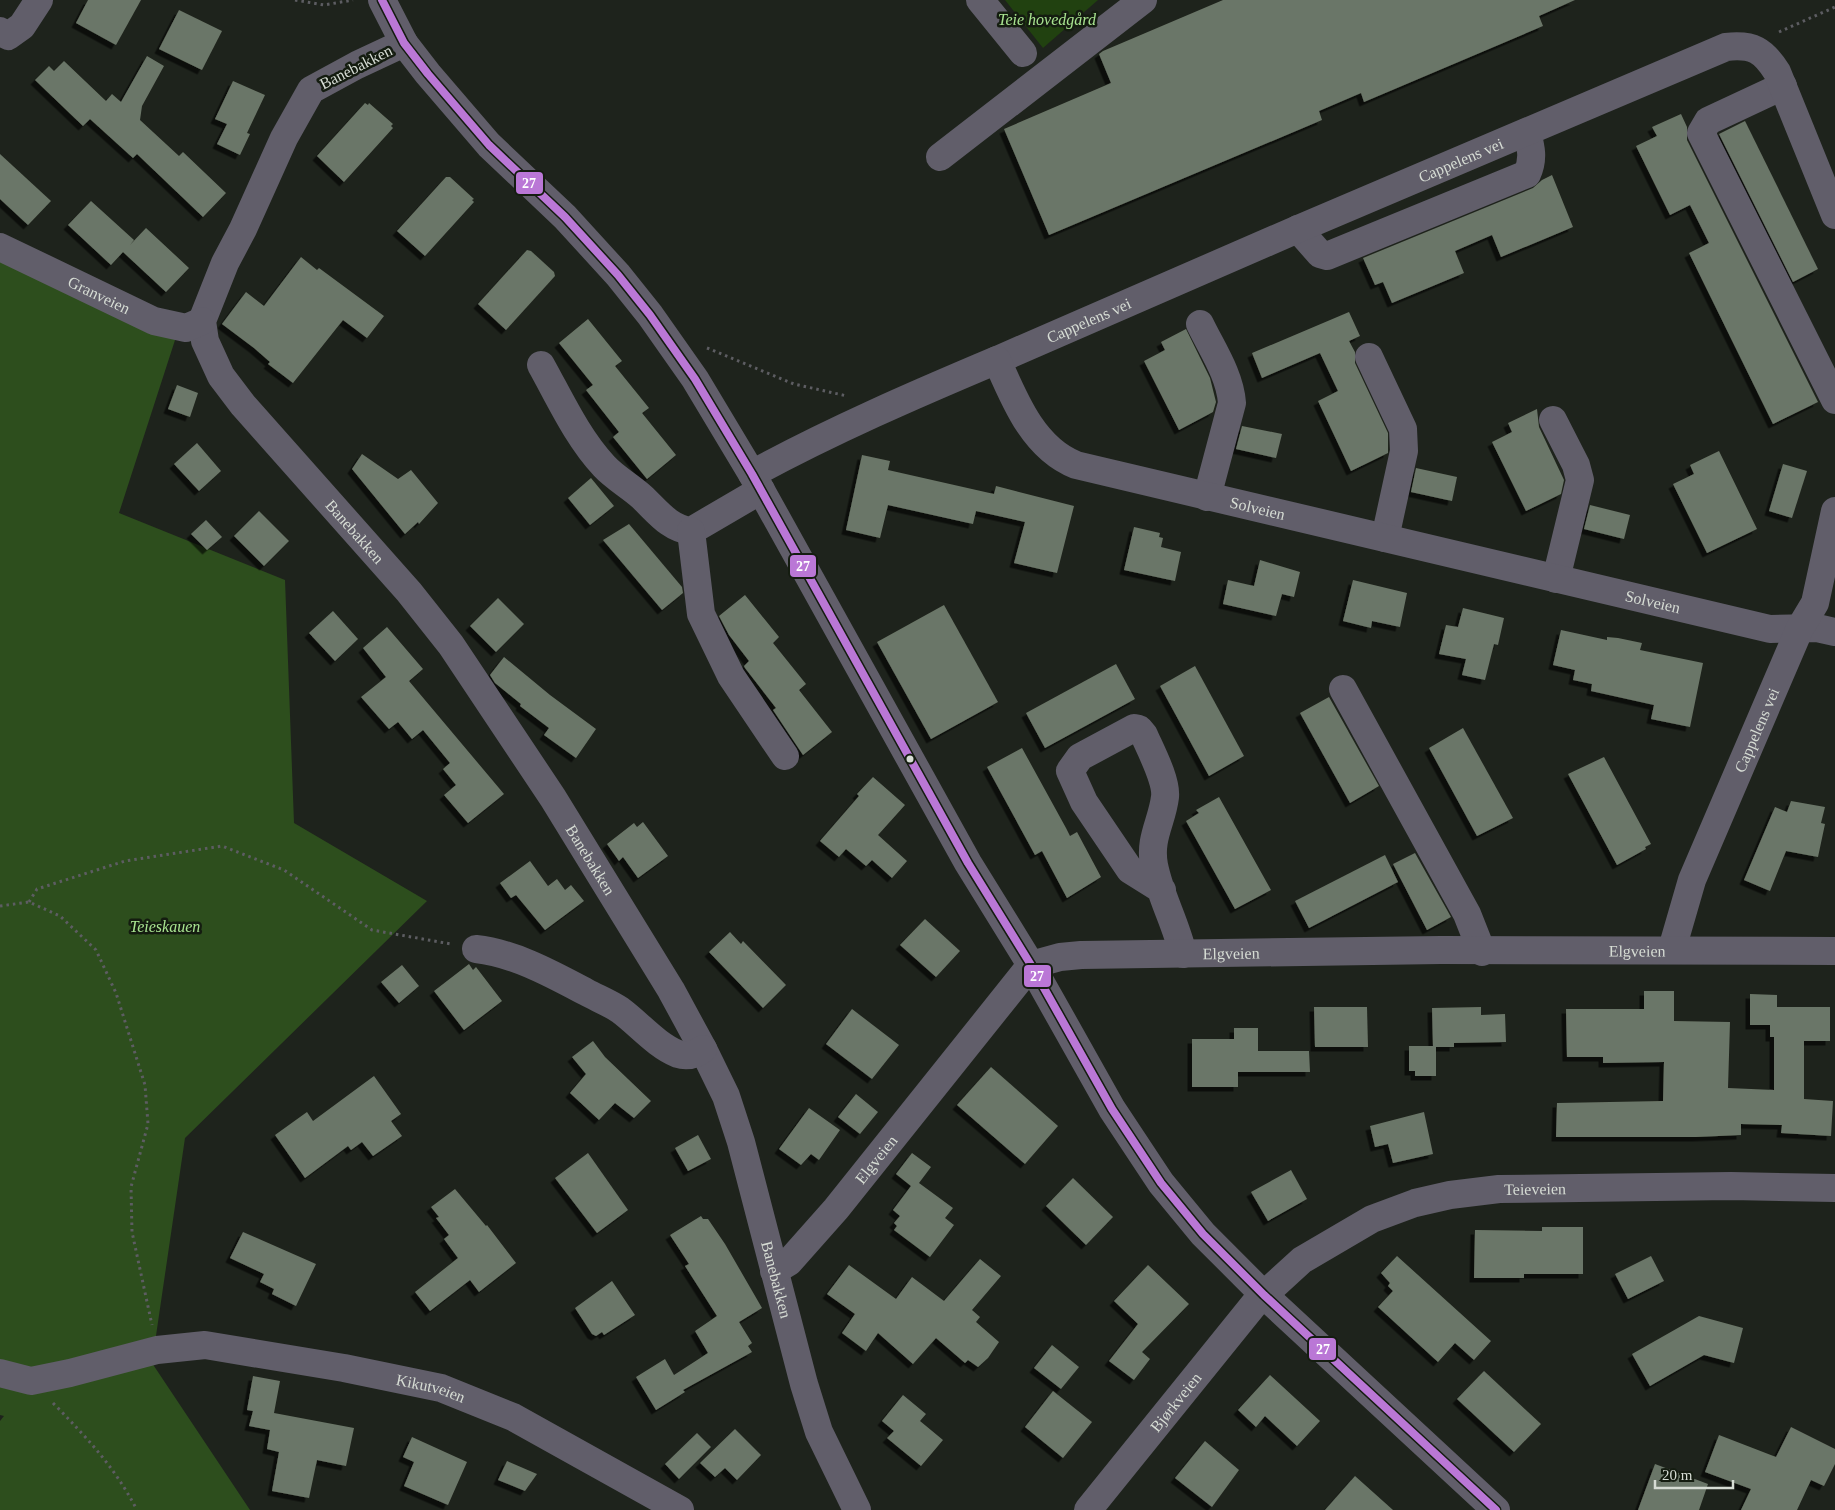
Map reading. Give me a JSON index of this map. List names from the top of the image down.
{
  "streets": {
    "street": [
      "Banebakken",
      "Cappelens vei",
      "Granveien",
      "Solveien",
      "Elgveien",
      "Teieveien",
      "Kikutveien",
      "Bjørkveien"
    ]
  },
  "crossings": [
    ["Banebakken", "Granveien"],
    ["Banebakken", "Elgveien"],
    ["Cappelens vei", "Solveien"],
    ["Cappelens vei", "Elgveien"],
    ["Teieveien", "Bjørkveien"]
  ],
  "parks": ["Teie hovedgård", "Teieskauen"],
  "lines": ["transit line 27"],
  "scale_bar": "20 m"
}
